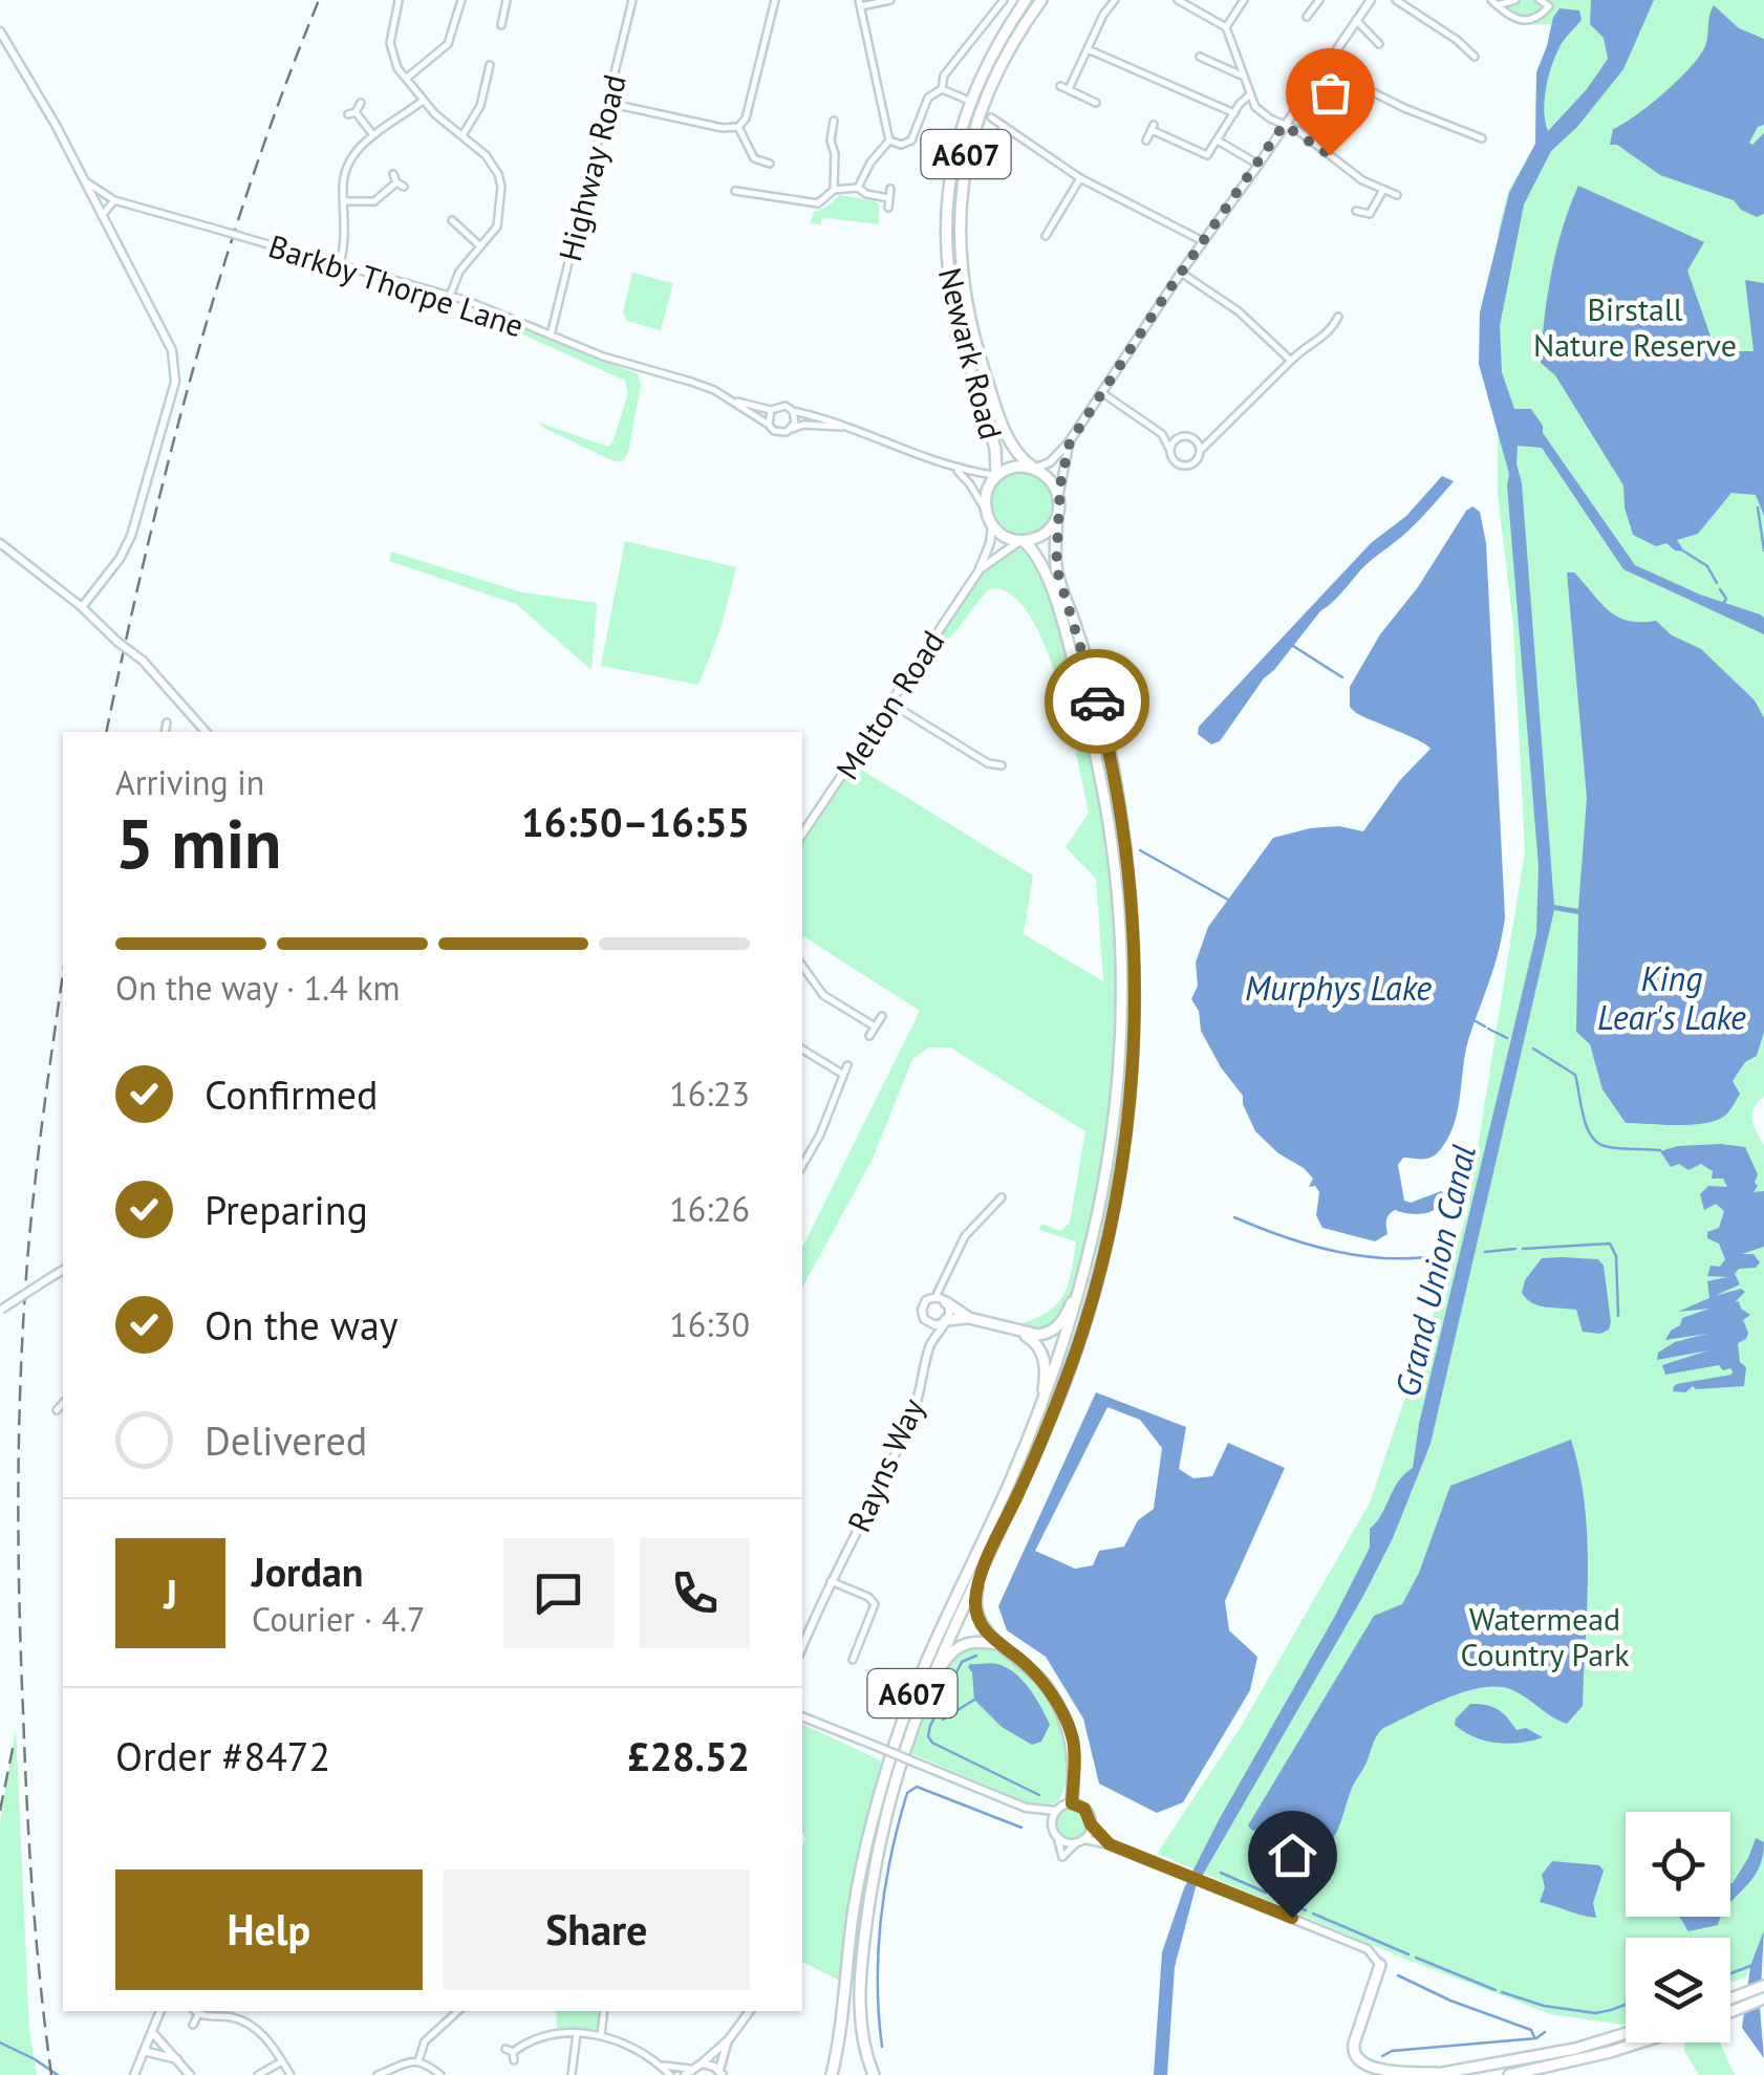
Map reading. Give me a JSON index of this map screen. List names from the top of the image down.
{
  "streets": {
    "highway": ["A607", "Newark Road"],
    "street": [
      "Highway Road",
      "Barkby Thorpe Lane",
      "Melton Road",
      "Rayns Way"
    ]
  },
  "crossings": [
    ["A607", "Barkby Thorpe Lane"],
    ["A607", "Newark Road"],
    ["A607", "Melton Road"],
    ["Highway Road", "Barkby Thorpe Lane"],
    ["Barkby Thorpe Lane", "Newark Road"],
    ["Barkby Thorpe Lane", "Melton Road"],
    ["Newark Road", "Melton Road"]
  ],
  "water": ["King Lear's Lake", "Murphys Lake", "Grand Union Canal"],
  "parks": ["Birstall Nature Reserve", "Watermead Country Park"],
  "page": {
    "heading": ["5 min", "Arriving in", "16:50–16:55"],
    "panel": [
      "Jordan",
      "Courier · 4.7",
      "Order #8472",
      "£28.52"
    ],
    "bar": "On the way · 1.4 km",
    "list": [
      ["Confirmed", "16:23"],
      ["Preparing", "16:26"],
      ["On the way", "16:30"],
      "Delivered"
    ],
    "round": "J",
    "buttons": ["Help", "Share"]
  }
}
